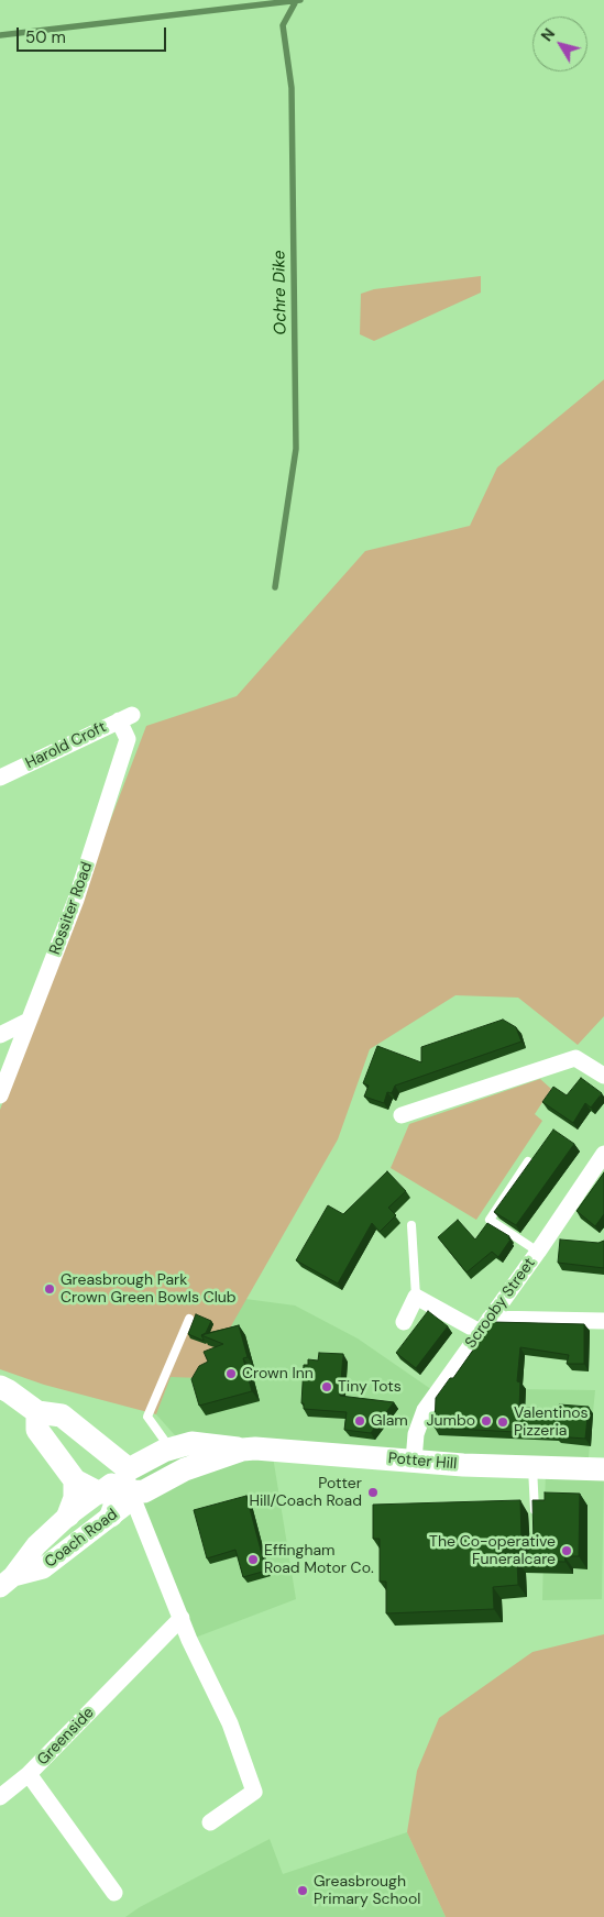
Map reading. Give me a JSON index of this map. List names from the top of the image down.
{
  "streets": {
    "main road": ["Potter Hill"],
    "street": [
      "Harold Croft",
      "Rossiter Road",
      "Scrooby Street",
      "Coach Road",
      "Greenside"
    ]
  },
  "crossings": [
    ["Harold Croft", "Rossiter Road"],
    ["Scrooby Street", "Potter Hill"],
    ["Potter Hill", "Coach Road"]
  ],
  "water": ["Ochre Dike"],
  "places": [
    "Greasbrough Park Crown Green Bowls Club",
    "Crown Inn",
    "Tiny Tots",
    "Glam",
    "Jumbo",
    "Valentinos Pizzeria",
    "Potter Hill/Coach Road",
    "The Co-operative Funeralcare",
    "Effingham Road Motor Co.",
    "Greasbrough Primary School"
  ],
  "scale_bar": "50 m",
  "north": "top left"
}
